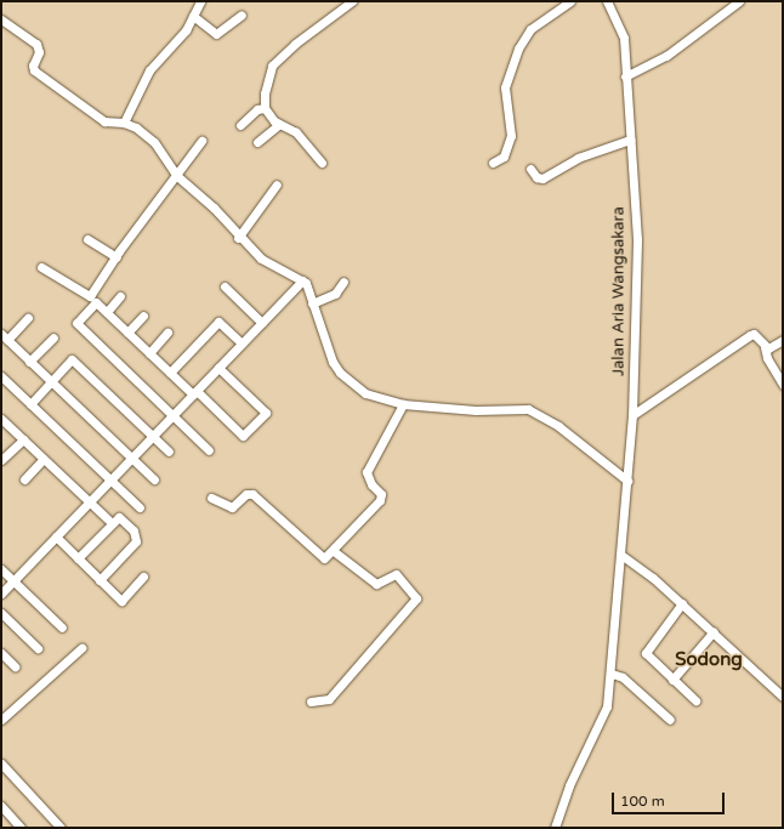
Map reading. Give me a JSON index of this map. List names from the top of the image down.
{
  "streets": {
    "street": ["Jalan Aria Wangsakara"]
  },
  "districts": ["Sodong"],
  "scale_bar": "100 m"
}
